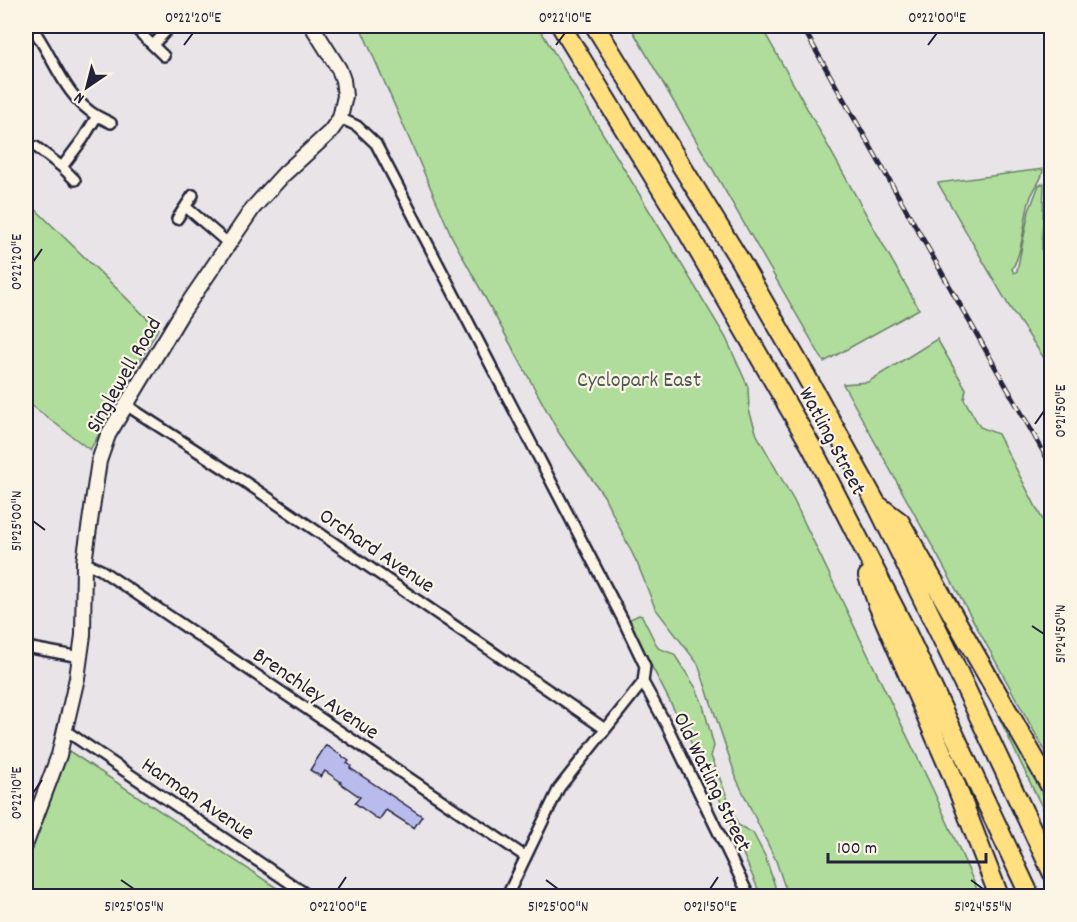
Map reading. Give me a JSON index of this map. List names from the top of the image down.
{
  "streets": {
    "highway": ["Watling Street"],
    "street": [
      "Singlewell Road",
      "Orchard Avenue",
      "Brenchley Avenue",
      "Old Watling Street",
      "Harman Avenue"
    ]
  },
  "crossings": [
    ["Singlewell Road", "Orchard Avenue"],
    ["Singlewell Road", "Brenchley Avenue"],
    ["Singlewell Road", "Harman Avenue"]
  ],
  "parks": ["Cyclopark East"],
  "scale_bar": "100 m",
  "north": "bottom left",
  "coordinates": [
    "0°22'20\"E",
    "0°22'10\"E",
    "0°22'00\"E",
    "0°21'50\"E",
    "51°25'00\"N",
    "51°24'50\"N",
    "51°25'05\"N",
    "51°24'55\"N"
  ]
}
